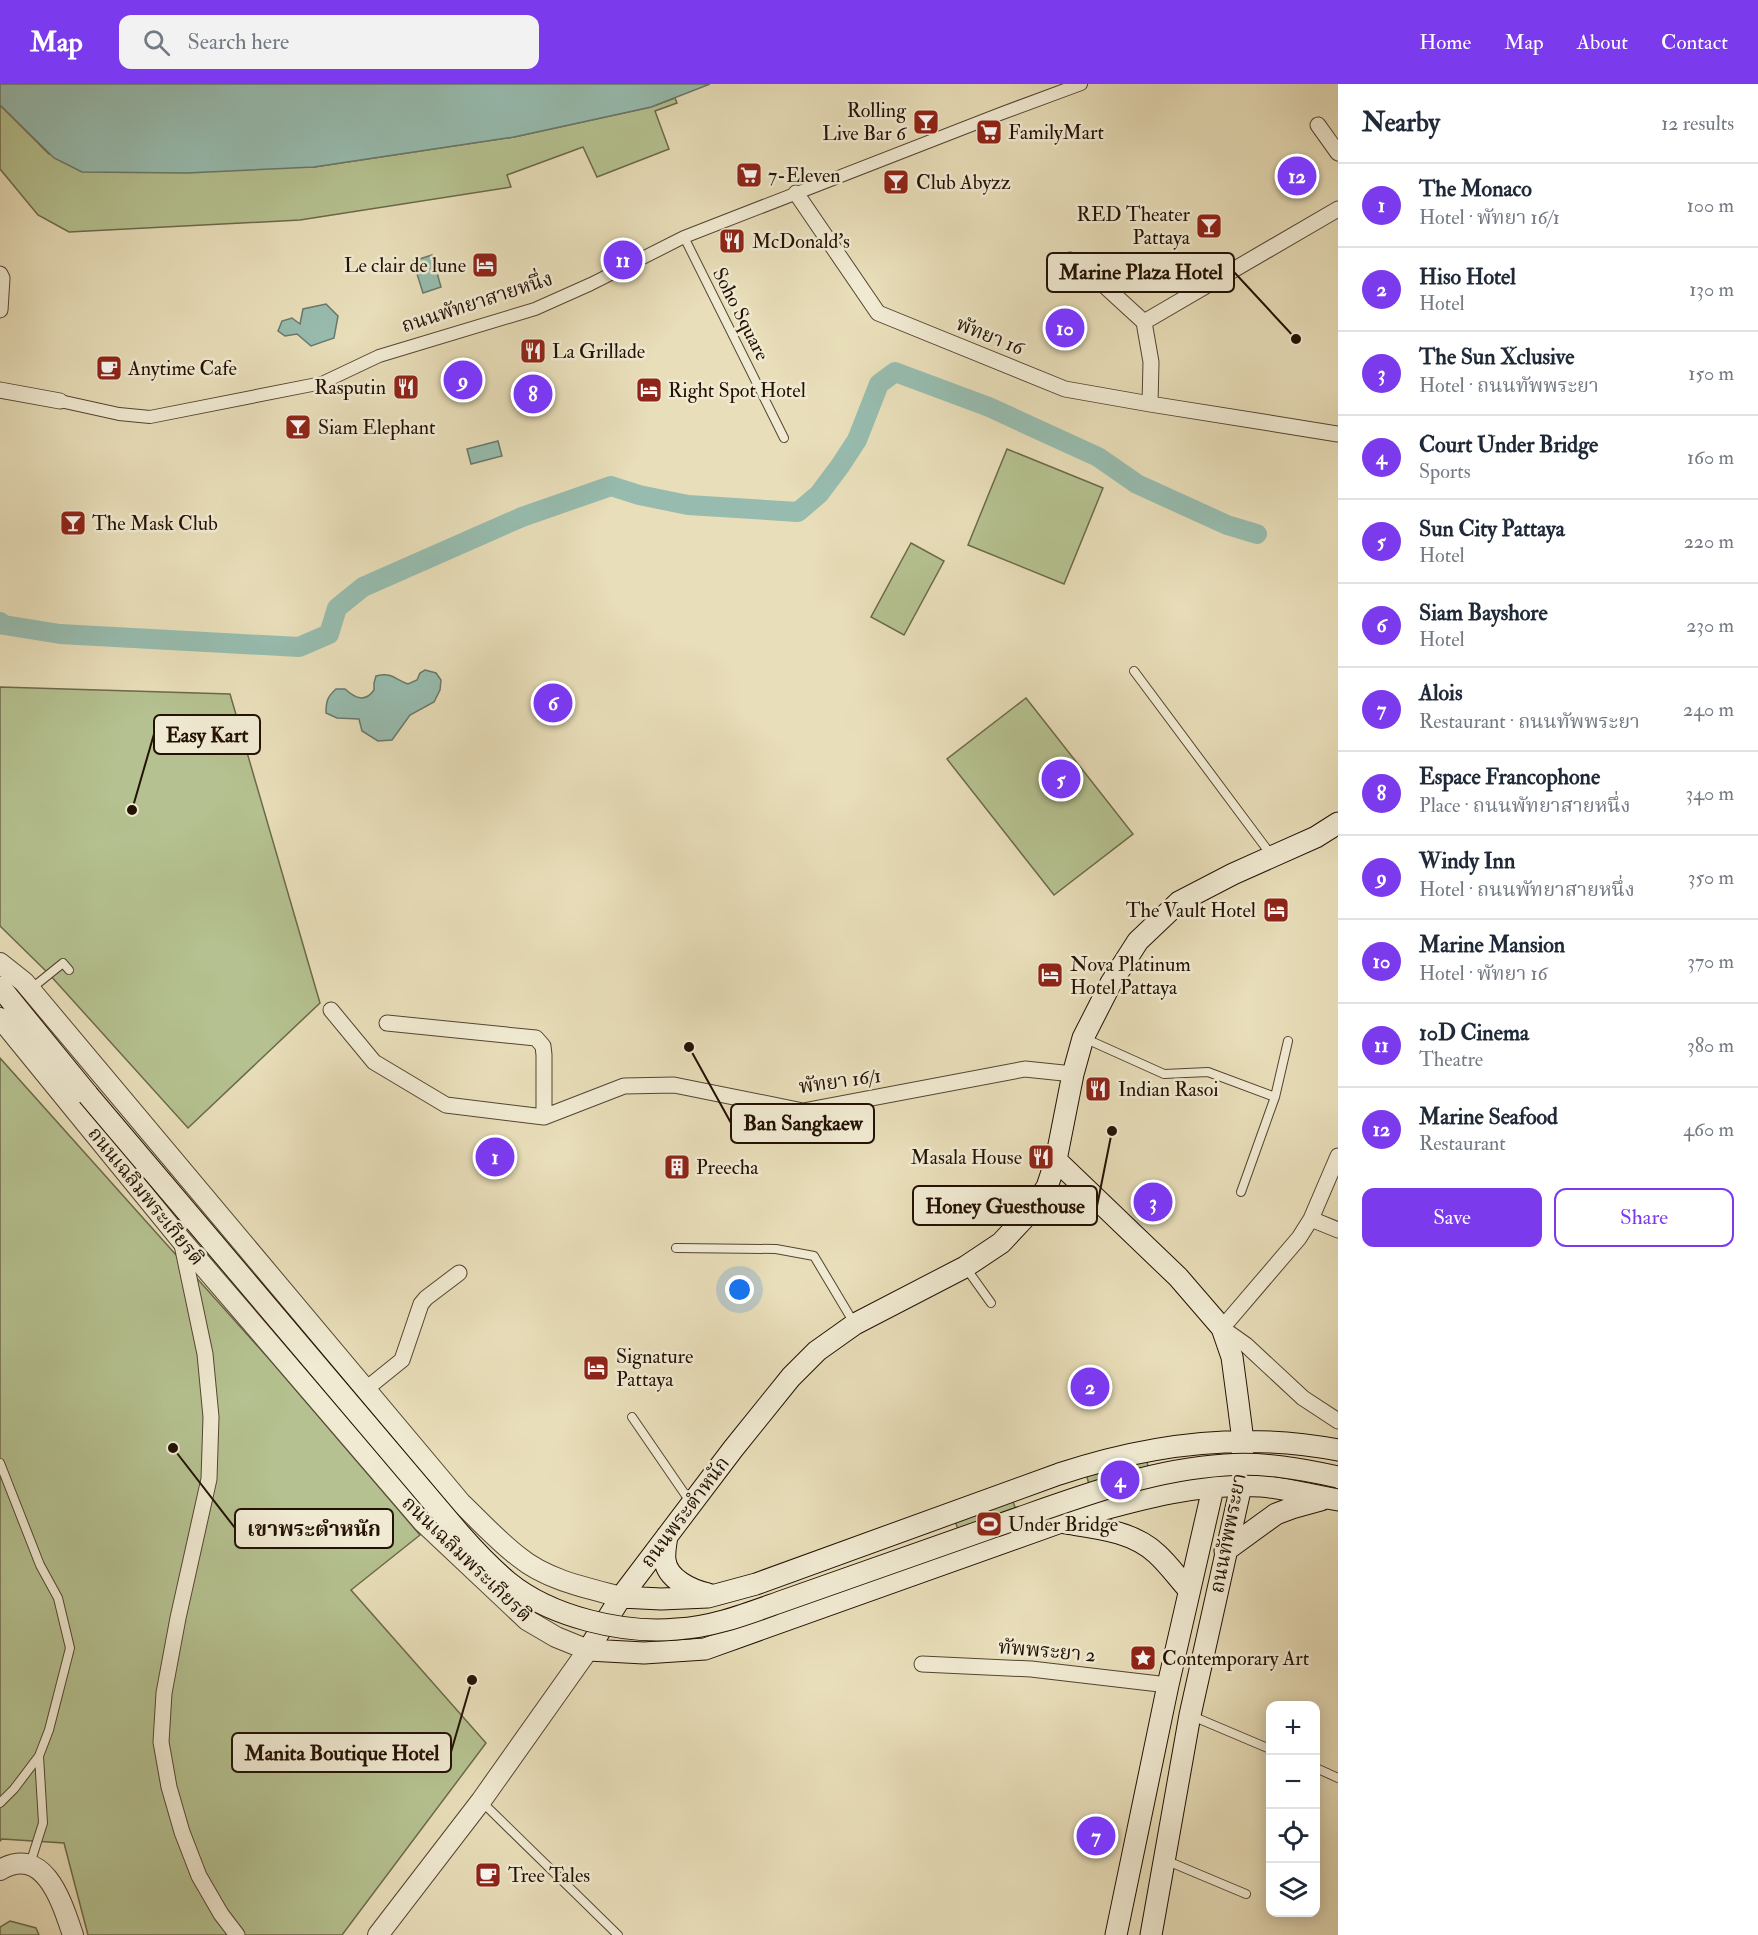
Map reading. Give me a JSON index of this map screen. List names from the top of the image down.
{
  "streets": {
    "main road": ["ถนนเฉลิมพระเกียรติ", "ถนนพระตำหนัก", "ถนนทัพพระยา"],
    "street": [
      "ถนนพัทยาสายหนึ่ง",
      "พัทยา 16",
      "พัทยา 16/1",
      "ทัพพระยา 2"
    ],
    "lane": ["Soho Square"]
  },
  "crossings": [
    ["ถนนพัทยาสายหนึ่ง", "Soho Square"],
    ["ถนนพัทยาสายหนึ่ง", "พัทยา 16"],
    ["พัทยา 16/1", "ถนนพระตำหนัก"],
    ["ถนนเฉลิมพระเกียรติ", "ถนนพระตำหนัก"],
    ["ถนนเฉลิมพระเกียรติ", "ถนนทัพพระยา"],
    ["ถนนพระตำหนัก", "ถนนทัพพระยา"],
    ["ถนนทัพพระยา", "ทัพพระยา 2"]
  ],
  "places": {
    "bar": [
      "Rolling Live Bar 6",
      "Club Abyzz",
      "RED Theater Pattaya",
      "Siam Elephant",
      "The Mask Club"
    ],
    "supermarket": ["FamilyMart", "7-Eleven"],
    "restaurant": [
      "McDonald's",
      "La Grillade",
      "Rasputin",
      "Indian Rasoi",
      "Masala House"
    ],
    "hotel": [
      "Le clair de lune",
      "Right Spot Hotel",
      "The Vault Hotel",
      "Nova Platinum Hotel Pattaya",
      "Signature Pattaya"
    ],
    "other": [
      "Marine Plaza Hotel",
      "Easy Kart",
      "Ban Sangkaew",
      "Honey Guesthouse",
      "เขาพระตำหนัก",
      "Manita Boutique Hotel"
    ],
    "cafe": ["Anytime Cafe", "Tree Tales"],
    "building": ["Preecha"],
    "sports": ["Under Bridge"],
    "place": ["Contemporary Art"]
  },
  "page": {
    "header": "Map",
    "search": "Search here",
    "nav": [
      "Home",
      "Map",
      "About",
      "Contact"
    ],
    "heading": ["Nearby", "12 results"],
    "pins": [
      "12",
      "11",
      "10",
      "9",
      "8",
      "6",
      "5",
      "1",
      "3",
      "2",
      "4",
      "7"
    ],
    "list": [
      {
        "mark": "1",
        "name": "The Monaco",
        "note": "Hotel · พัทยา 16/1",
        "value": "100 m"
      },
      {
        "mark": "2",
        "name": "Hiso Hotel",
        "note": "Hotel",
        "value": "130 m"
      },
      {
        "mark": "3",
        "name": "The Sun Xclusive",
        "note": "Hotel · ถนนทัพพระยา",
        "value": "150 m"
      },
      {
        "mark": "4",
        "name": "Court Under Bridge",
        "note": "Sports",
        "value": "160 m"
      },
      {
        "mark": "5",
        "name": "Sun City Pattaya",
        "note": "Hotel",
        "value": "220 m"
      },
      {
        "mark": "6",
        "name": "Siam Bayshore",
        "note": "Hotel",
        "value": "230 m"
      },
      {
        "mark": "7",
        "name": "Alois",
        "note": "Restaurant · ถนนทัพพระยา",
        "value": "240 m"
      },
      {
        "mark": "8",
        "name": "Espace Francophone",
        "note": "Place · ถนนพัทยาสายหนึ่ง",
        "value": "340 m"
      },
      {
        "mark": "9",
        "name": "Windy Inn",
        "note": "Hotel · ถนนพัทยาสายหนึ่ง",
        "value": "350 m"
      },
      {
        "mark": "10",
        "name": "Marine Mansion",
        "note": "Hotel · พัทยา 16",
        "value": "370 m"
      },
      {
        "mark": "11",
        "name": "10D Cinema",
        "note": "Theatre",
        "value": "380 m"
      },
      {
        "mark": "12",
        "name": "Marine Seafood",
        "note": "Restaurant",
        "value": "460 m"
      }
    ],
    "buttons": ["Save", "Share"],
    "map_buttons": ["+", "−"]
  }
}
